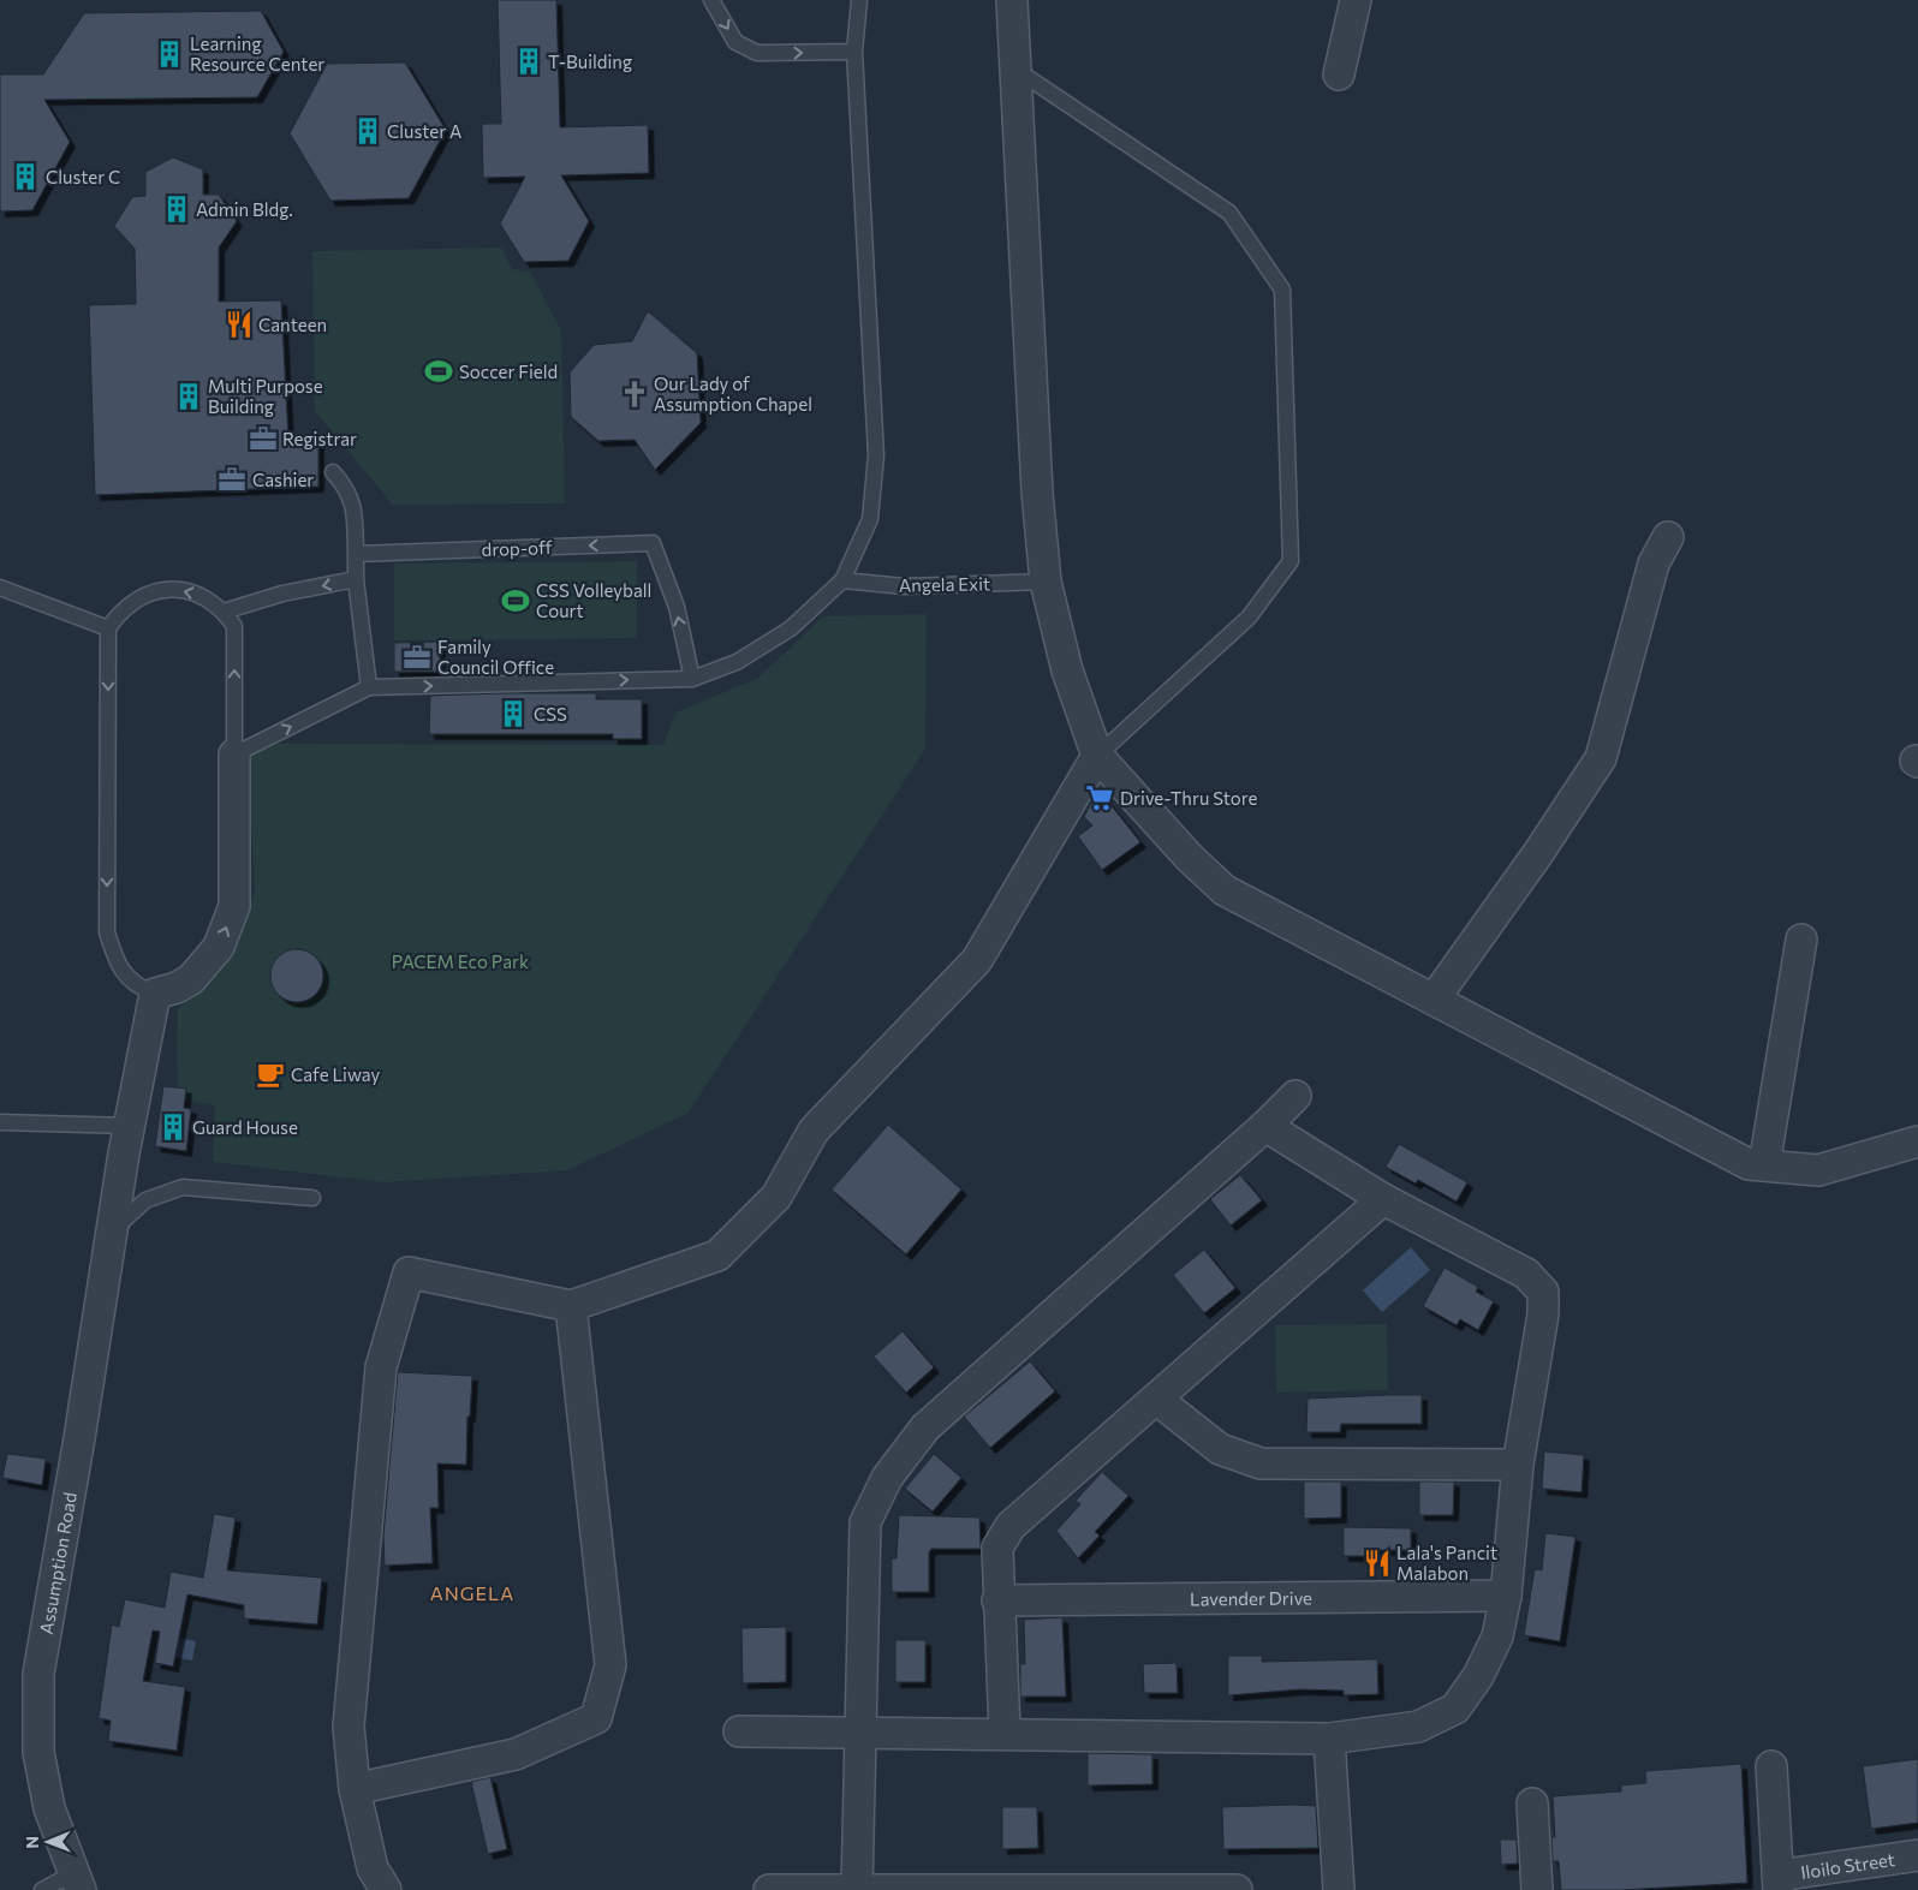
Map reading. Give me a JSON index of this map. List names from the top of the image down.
{
  "streets": {
    "street": ["Assumption Road", "Lavender Drive", "Iloilo Street"],
    "lane": ["drop-off", "Angela Exit"]
  },
  "districts": ["ANGELA"],
  "parks": ["PACEM Eco Park"],
  "places": {
    "building": [
      "Learning Resource Center",
      "T-Building",
      "Cluster A",
      "Cluster C",
      "Admin Bldg.",
      "Multi Purpose Building",
      "CSS",
      "Guard House"
    ],
    "restaurant": ["Canteen", "Lala's Pancit Malabon"],
    "sports": ["Soccer Field", "CSS Volleyball Court"],
    "church": ["Our Lady of Assumption Chapel"],
    "office": ["Registrar", "Cashier", "Family Council Office"],
    "supermarket": ["Drive-Thru Store"],
    "cafe": ["Cafe Liway"]
  },
  "north": "left"
}
